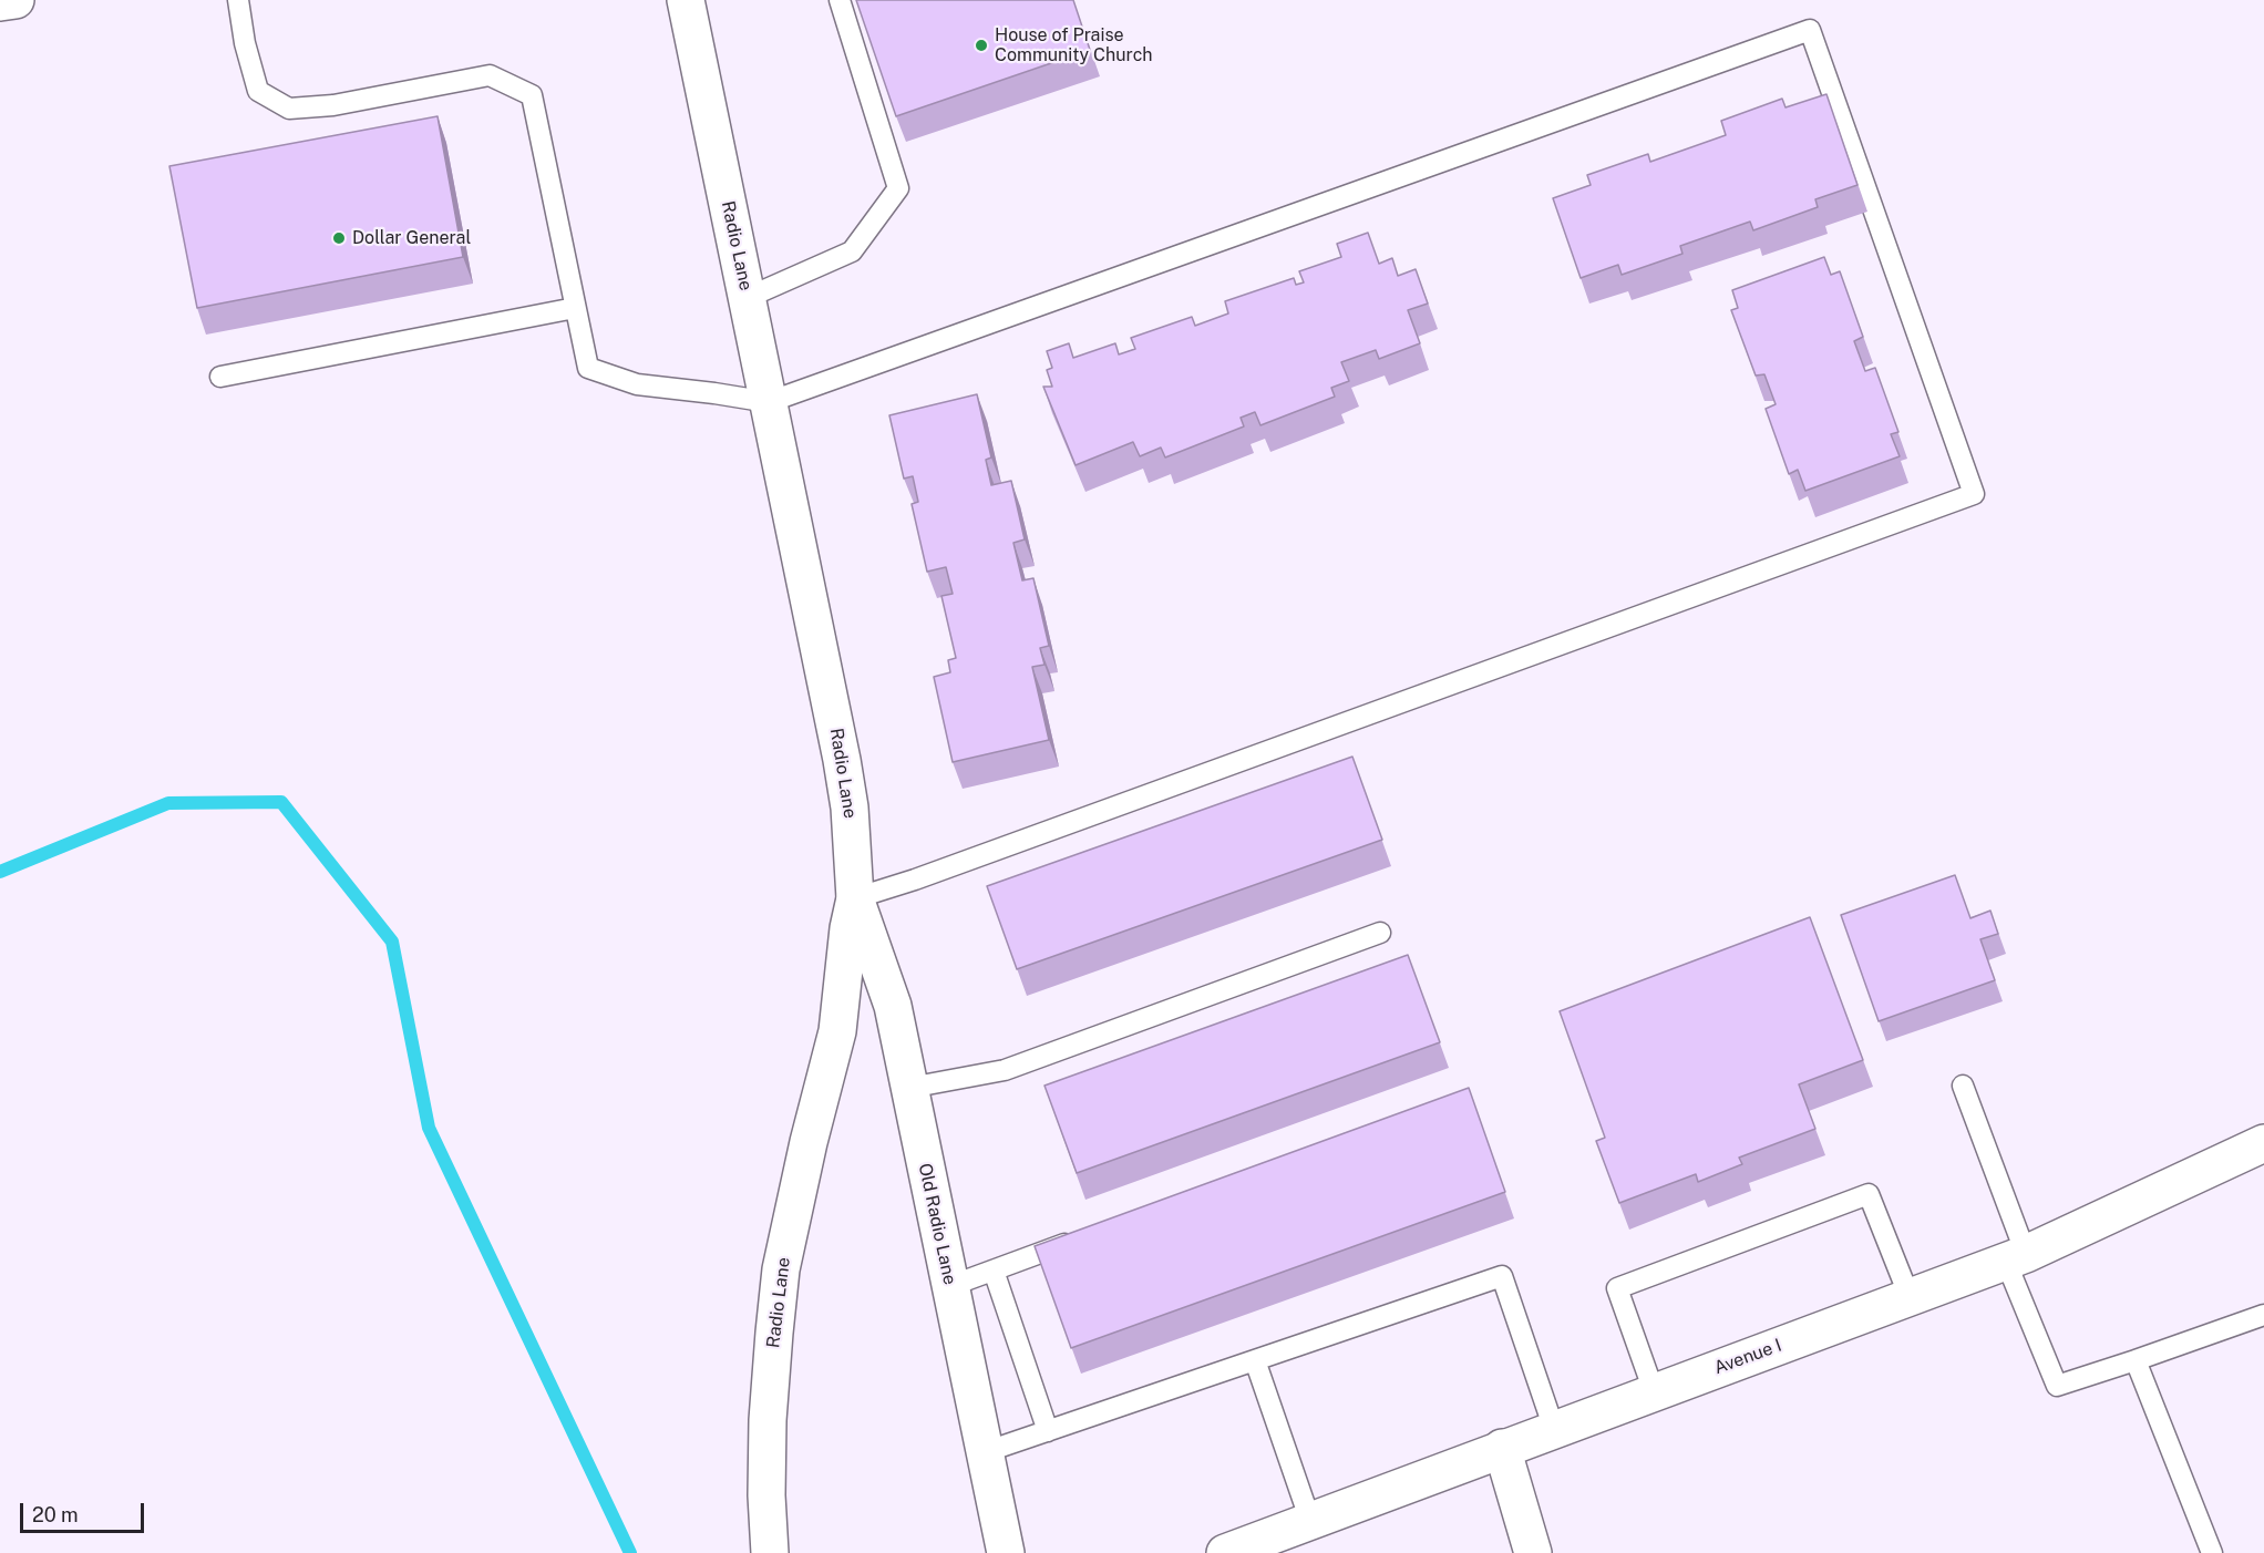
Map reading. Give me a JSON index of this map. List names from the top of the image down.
{
  "streets": {
    "street": ["Radio Lane", "Old Radio Lane", "Avenue I"]
  },
  "crossings": [
    ["Radio Lane", "Old Radio Lane"]
  ],
  "places": ["House of Praise Community Church", "Dollar General"],
  "scale_bar": "20 m"
}
